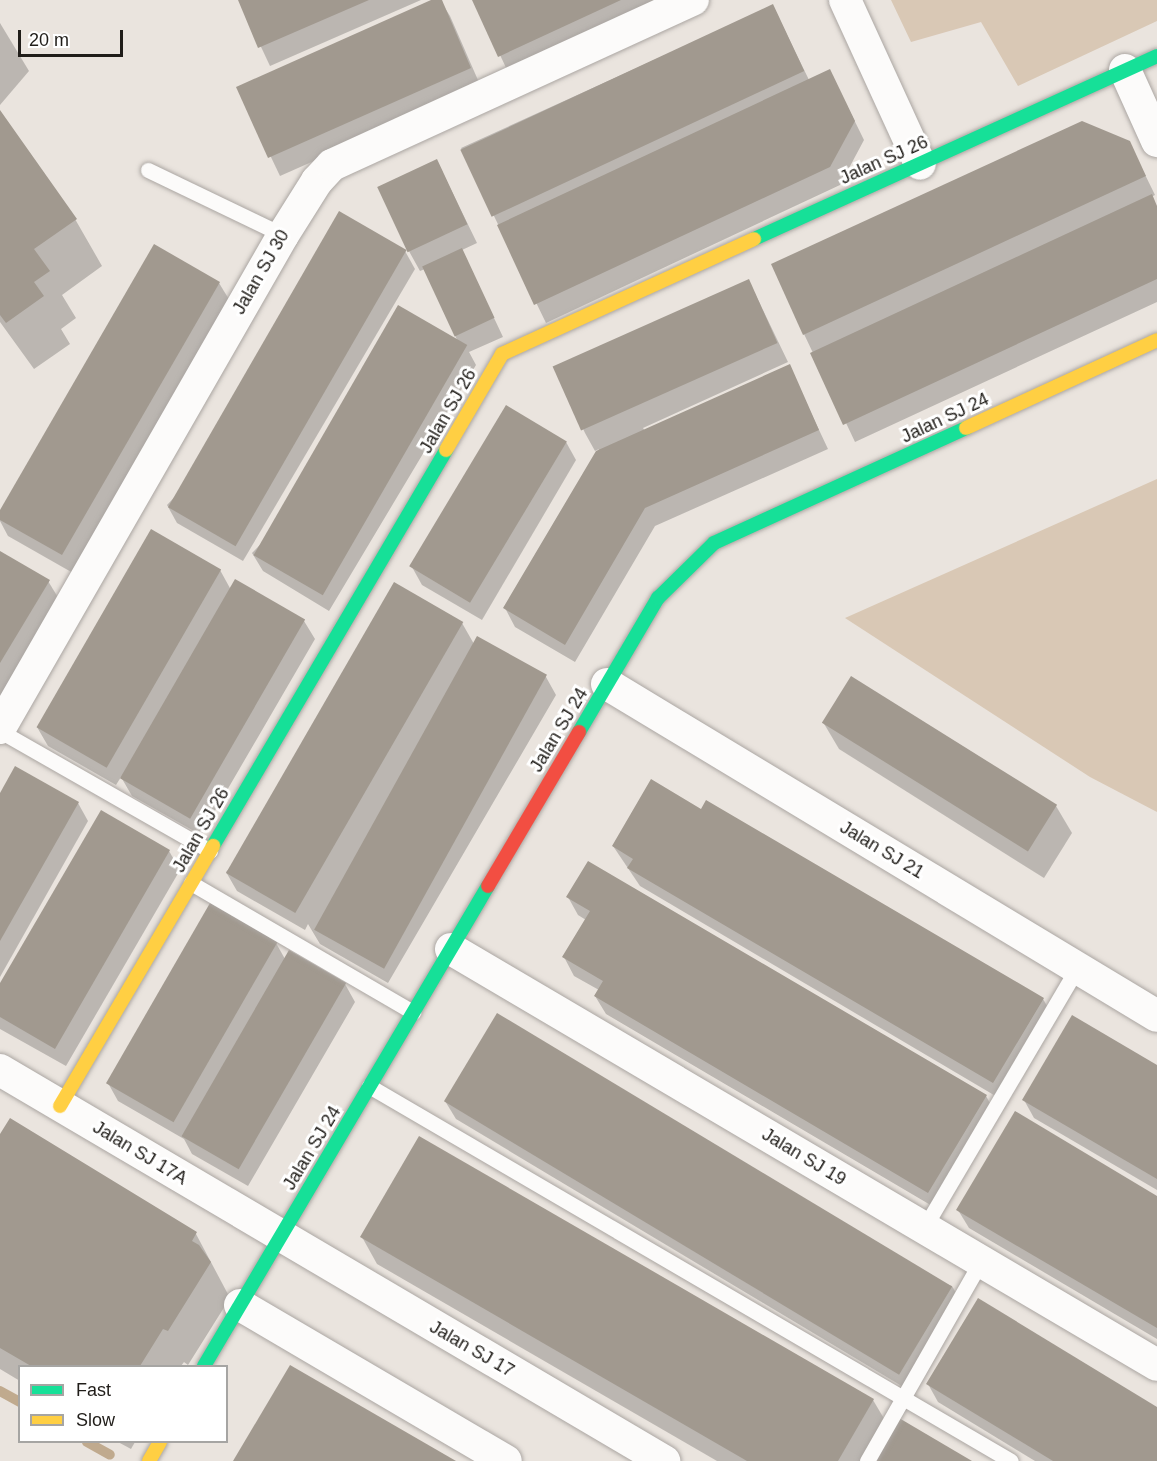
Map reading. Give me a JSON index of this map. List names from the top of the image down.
{
  "streets": {
    "street": [
      "Jalan SJ 26",
      "Jalan SJ 30",
      "Jalan SJ 24",
      "Jalan SJ 21",
      "Jalan SJ 17A",
      "Jalan SJ 19",
      "Jalan SJ 17"
    ]
  },
  "crossings": [
    ["Jalan SJ 26", "Jalan SJ 17A"],
    ["Jalan SJ 24", "Jalan SJ 21"],
    ["Jalan SJ 24", "Jalan SJ 17A"],
    ["Jalan SJ 24", "Jalan SJ 19"],
    ["Jalan SJ 24", "Jalan SJ 17"],
    ["Jalan SJ 17A", "Jalan SJ 17"]
  ],
  "legend": ["Fast", "Slow"],
  "scale_bar": "20 m"
}
